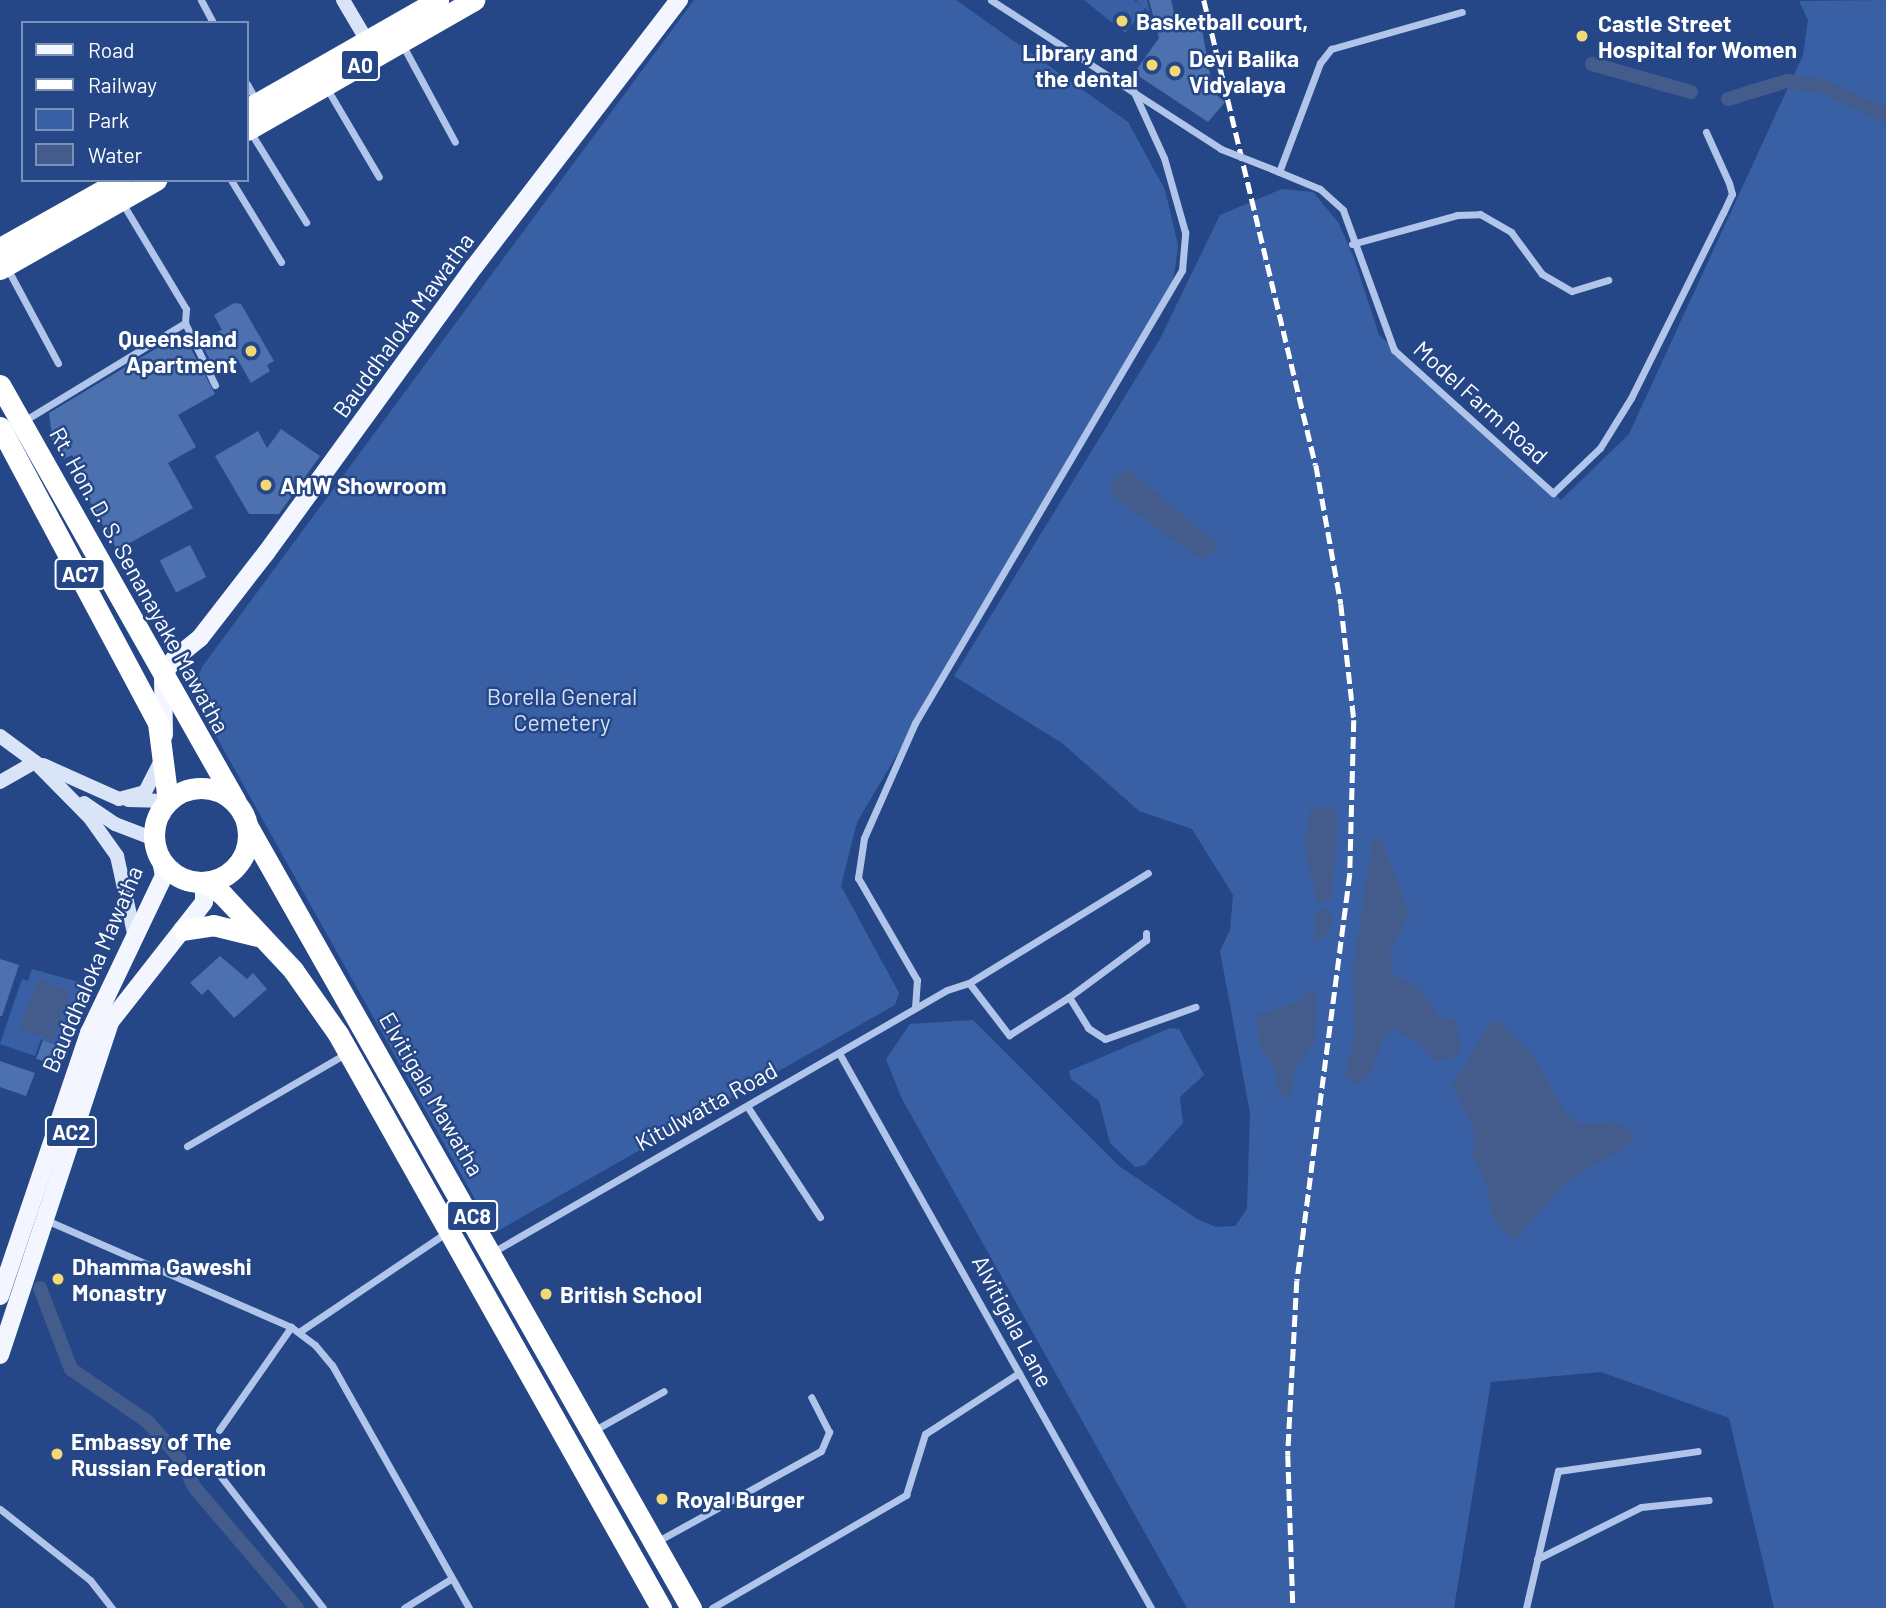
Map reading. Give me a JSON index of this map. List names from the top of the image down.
{
  "streets": {
    "highway": [
      "A0",
      "AC7",
      "Rt. Hon. D. S. Senanayake Mawatha",
      "Elvitigala Mawatha",
      "AC8"
    ],
    "main road": ["Bauddhaloka Mawatha", "AC2"],
    "street": ["Model Farm Road", "Kitulwatta Road", "Alvitigala Lane"]
  },
  "crossings": [
    ["Bauddhaloka Mawatha", "AC7"],
    ["Bauddhaloka Mawatha", "Rt. Hon. D. S. Senanayake Mawatha"],
    ["Bauddhaloka Mawatha", "Elvitigala Mawatha"],
    ["Bauddhaloka Mawatha", "AC8"],
    ["AC7", "Rt. Hon. D. S. Senanayake Mawatha"],
    ["AC7", "Elvitigala Mawatha"],
    ["AC7", "AC8"],
    ["Rt. Hon. D. S. Senanayake Mawatha", "Elvitigala Mawatha"],
    ["Rt. Hon. D. S. Senanayake Mawatha", "AC8"],
    ["Elvitigala Mawatha", "Kitulwatta Road"],
    ["Elvitigala Mawatha", "AC8"],
    ["Kitulwatta Road", "Alvitigala Lane"]
  ],
  "parks": ["Borella General Cemetery"],
  "places": [
    "Basketball court,",
    "Castle Street Hospital for Women",
    "Library and the dental",
    "Devi Balika Vidyalaya",
    "Queensland Apartment",
    "AMW Showroom",
    "Dhamma Gaweshi Monastry",
    "British School",
    "Embassy of The Russian Federation",
    "Royal Burger"
  ],
  "legend": [
    "Road",
    "Railway",
    "Park",
    "Water"
  ]
}
